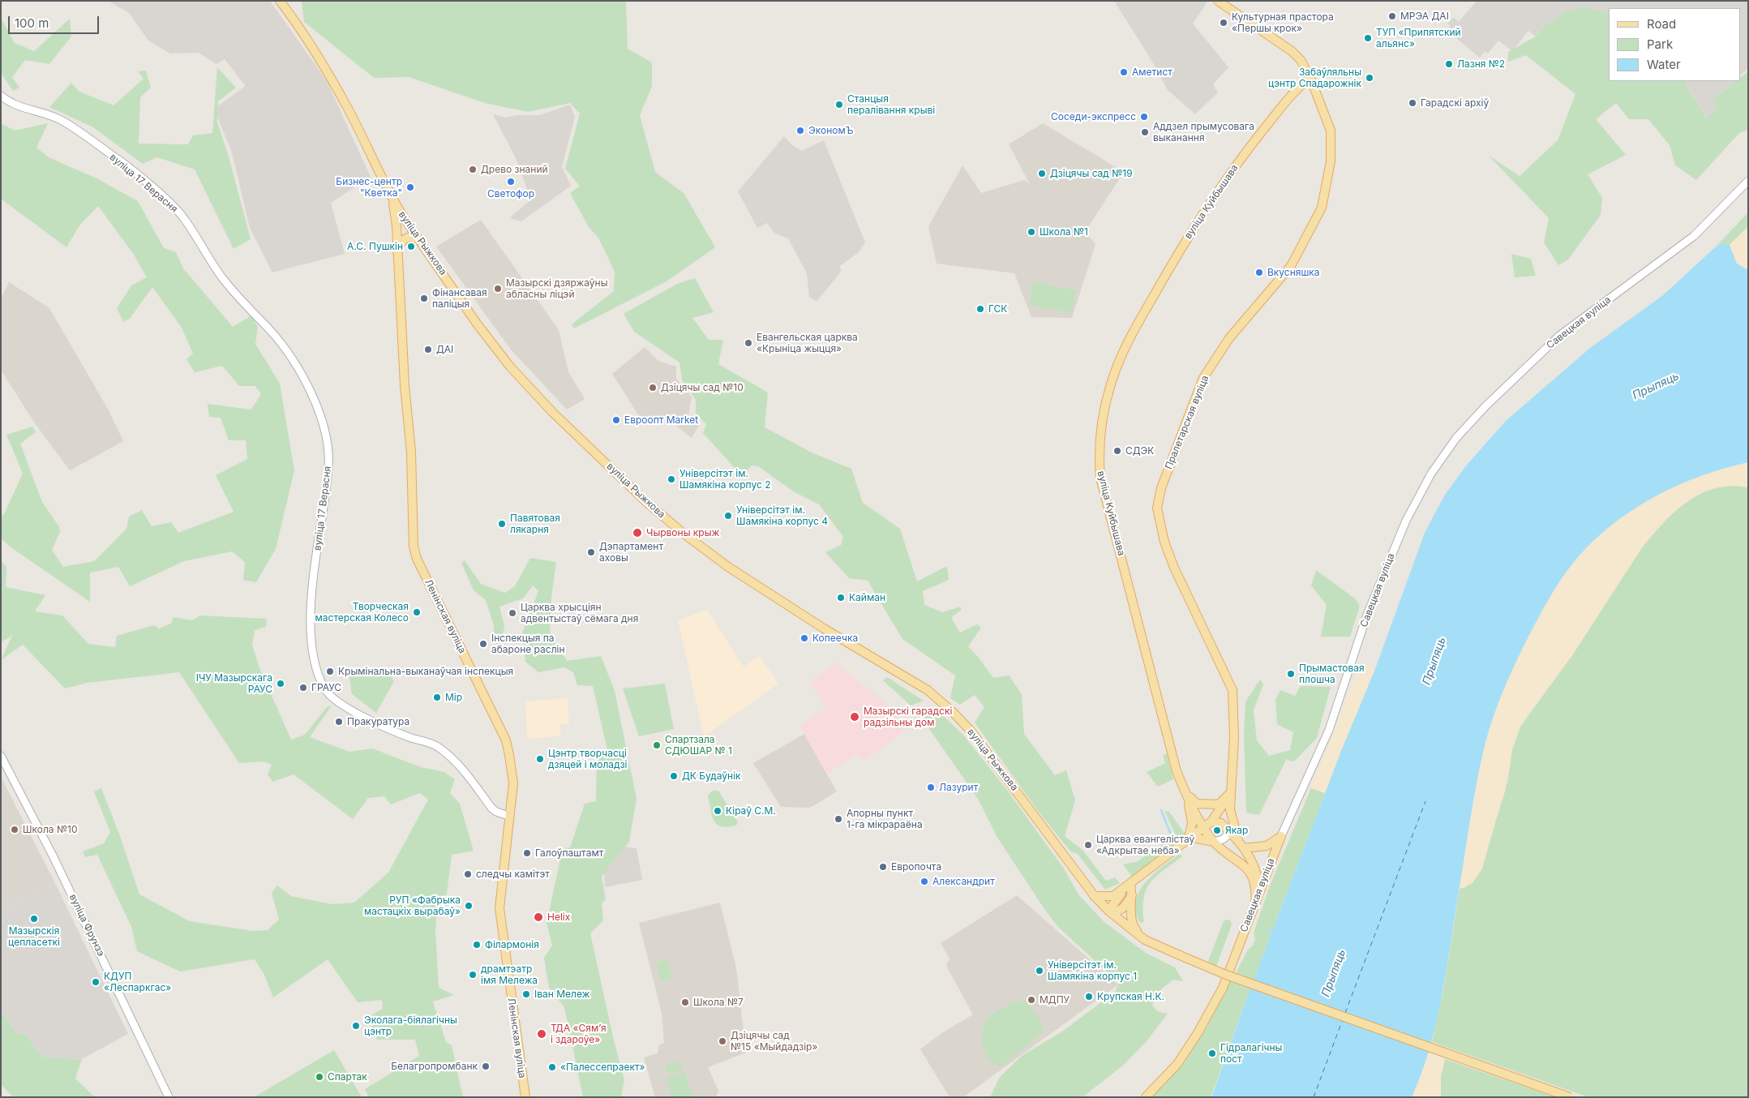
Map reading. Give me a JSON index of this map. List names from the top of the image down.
{
  "streets": {
    "main road": [
      "вуліца Куйбышава",
      "вуліца Рыжкова",
      "Савецкая вуліца",
      "Пралетарская вуліца",
      "Ленінская вуліца"
    ],
    "street": ["вуліца 17 Верасня", "вуліца Фрунзэ"]
  },
  "crossings": [
    ["вуліца 17 Верасня", "Ленінская вуліца"],
    ["вуліца Куйбышава", "Савецкая вуліца"],
    ["вуліца Куйбышава", "Пралетарская вуліца"],
    ["вуліца Рыжкова", "Ленінская вуліца"]
  ],
  "water": ["Прыпяць"],
  "places": [
    "МРЭА ДАІ",
    "Культурная прастора «Першы крок»",
    "ТУП «Припятский альянс»",
    "Лазня №2",
    "Аметист",
    "Забаўляльны цэнтр Спадарожнік",
    "Гарадскі архіў",
    "Станцыя пералівання крыві",
    "Соседи-экспресс",
    "ЭкономЪ",
    "Аддзел прымусовага выканання",
    "Древо знаний",
    "Дзіцячы сад №19",
    "Светофор",
    "Бизнес-центр \"Кветка\"",
    "Школа №1",
    "А.С. Пушкін",
    "Вкусняшка",
    "Мазырскі дзяржаўны абласны ліцэй",
    "Фінансавая паліцыя",
    "ГСК",
    "Евангельская царква «Крыніца жыцця»",
    "ДАІ",
    "Дзіцячы сад №10",
    "Евроопт Market",
    "СДЭК",
    "Універсітэт ім. Шамякіна корпус 2",
    "Універсітэт ім. Шамякіна корпус 4",
    "Павятовая лякарня",
    "Чырвоны крыж",
    "Дэпартамент аховы",
    "Кайман",
    "Творческая мастерская Колесо",
    "Царква хрысціян адвентыстаў сёмага дня",
    "Копеечка",
    "Інспекцыя па абароне раслін",
    "Крымінальна-выканаўчая інспекцыя",
    "Прымастовая плошча",
    "ІЧУ Мазырскага РАУС",
    "ГРАУС",
    "Мір",
    "Мазырскі гарадскі радзільны дом",
    "Пракуратура",
    "Спартзала СДЮШАР № 1",
    "Цэнтр творчасці дзяцей і моладзі",
    "ДК Будаўнік",
    "Лазурит",
    "Кіраў С.М.",
    "Апорны пункт 1-га мікрараёна",
    "Школа №10",
    "Якар",
    "Царква евангелістаў «Адкрытае неба»",
    "Галоўпаштамт",
    "Европочта",
    "следчы камітэт",
    "Александрит",
    "РУП «Фабрыка мастацкіх вырабаў»",
    "Helix",
    "Мазырскія цепласеткі",
    "Філармонія",
    "Універсітэт ім. Шамякіна корпус 1",
    "драмтэатр імя Мележа",
    "КДУП «Леспаркгас»",
    "Іван Мележ",
    "Крупская Н.К.",
    "МДПУ",
    "Школа №7",
    "Эколага-біялагічны цэнтр",
    "ТДА «Сямʼя і здароўе»",
    "Дзіцячы сад №15 «Мыйдадзір»",
    "Гідралагічны пост",
    "Белагропромбанк",
    "«Палессепраект»",
    "Спартак"
  ],
  "legend": ["Road", "Park", "Water"],
  "scale_bar": "100 m"
}
